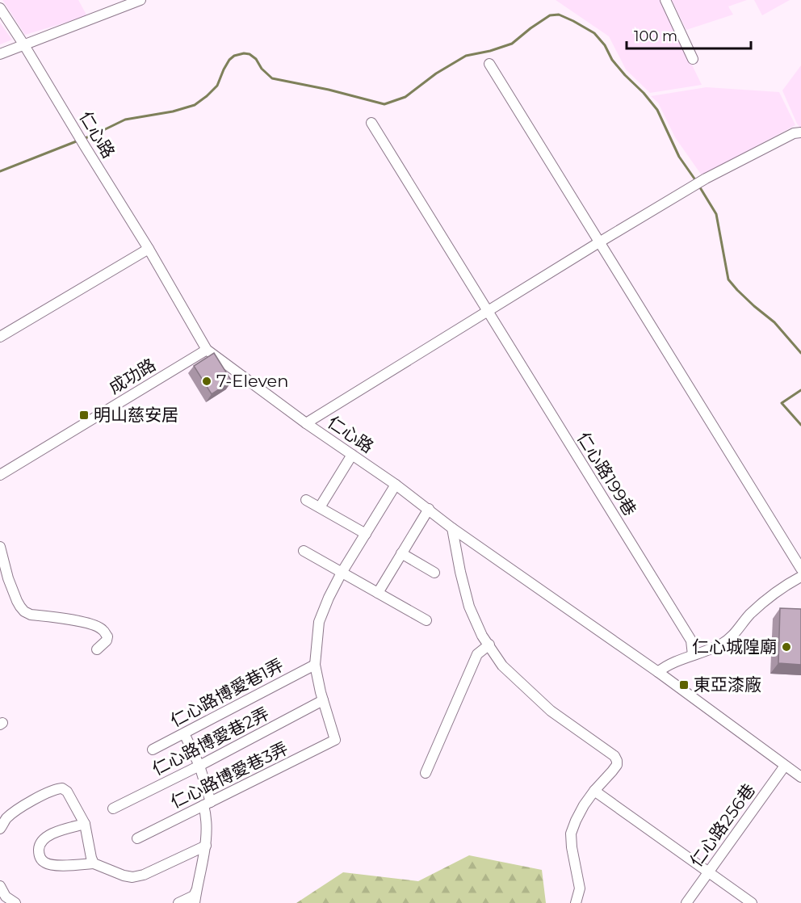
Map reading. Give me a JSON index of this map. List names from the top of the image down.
{
  "streets": {
    "street": [
      "仁心路",
      "成功路",
      "仁心路199巷",
      "仁心路博愛巷1弄",
      "仁心路博愛巷2弄",
      "仁心路博愛巷3弄",
      "仁心路256巷"
    ]
  },
  "crossings": [
    ["仁心路", "成功路"],
    ["仁心路", "仁心路256巷"],
    ["仁心路博愛巷2弄", "仁心路博愛巷3弄"]
  ],
  "places": {
    "other": ["7-Eleven", "仁心城隍廟"],
    "transit": ["明山慈安居", "東亞漆廠"]
  },
  "scale_bar": "100 m"
}
